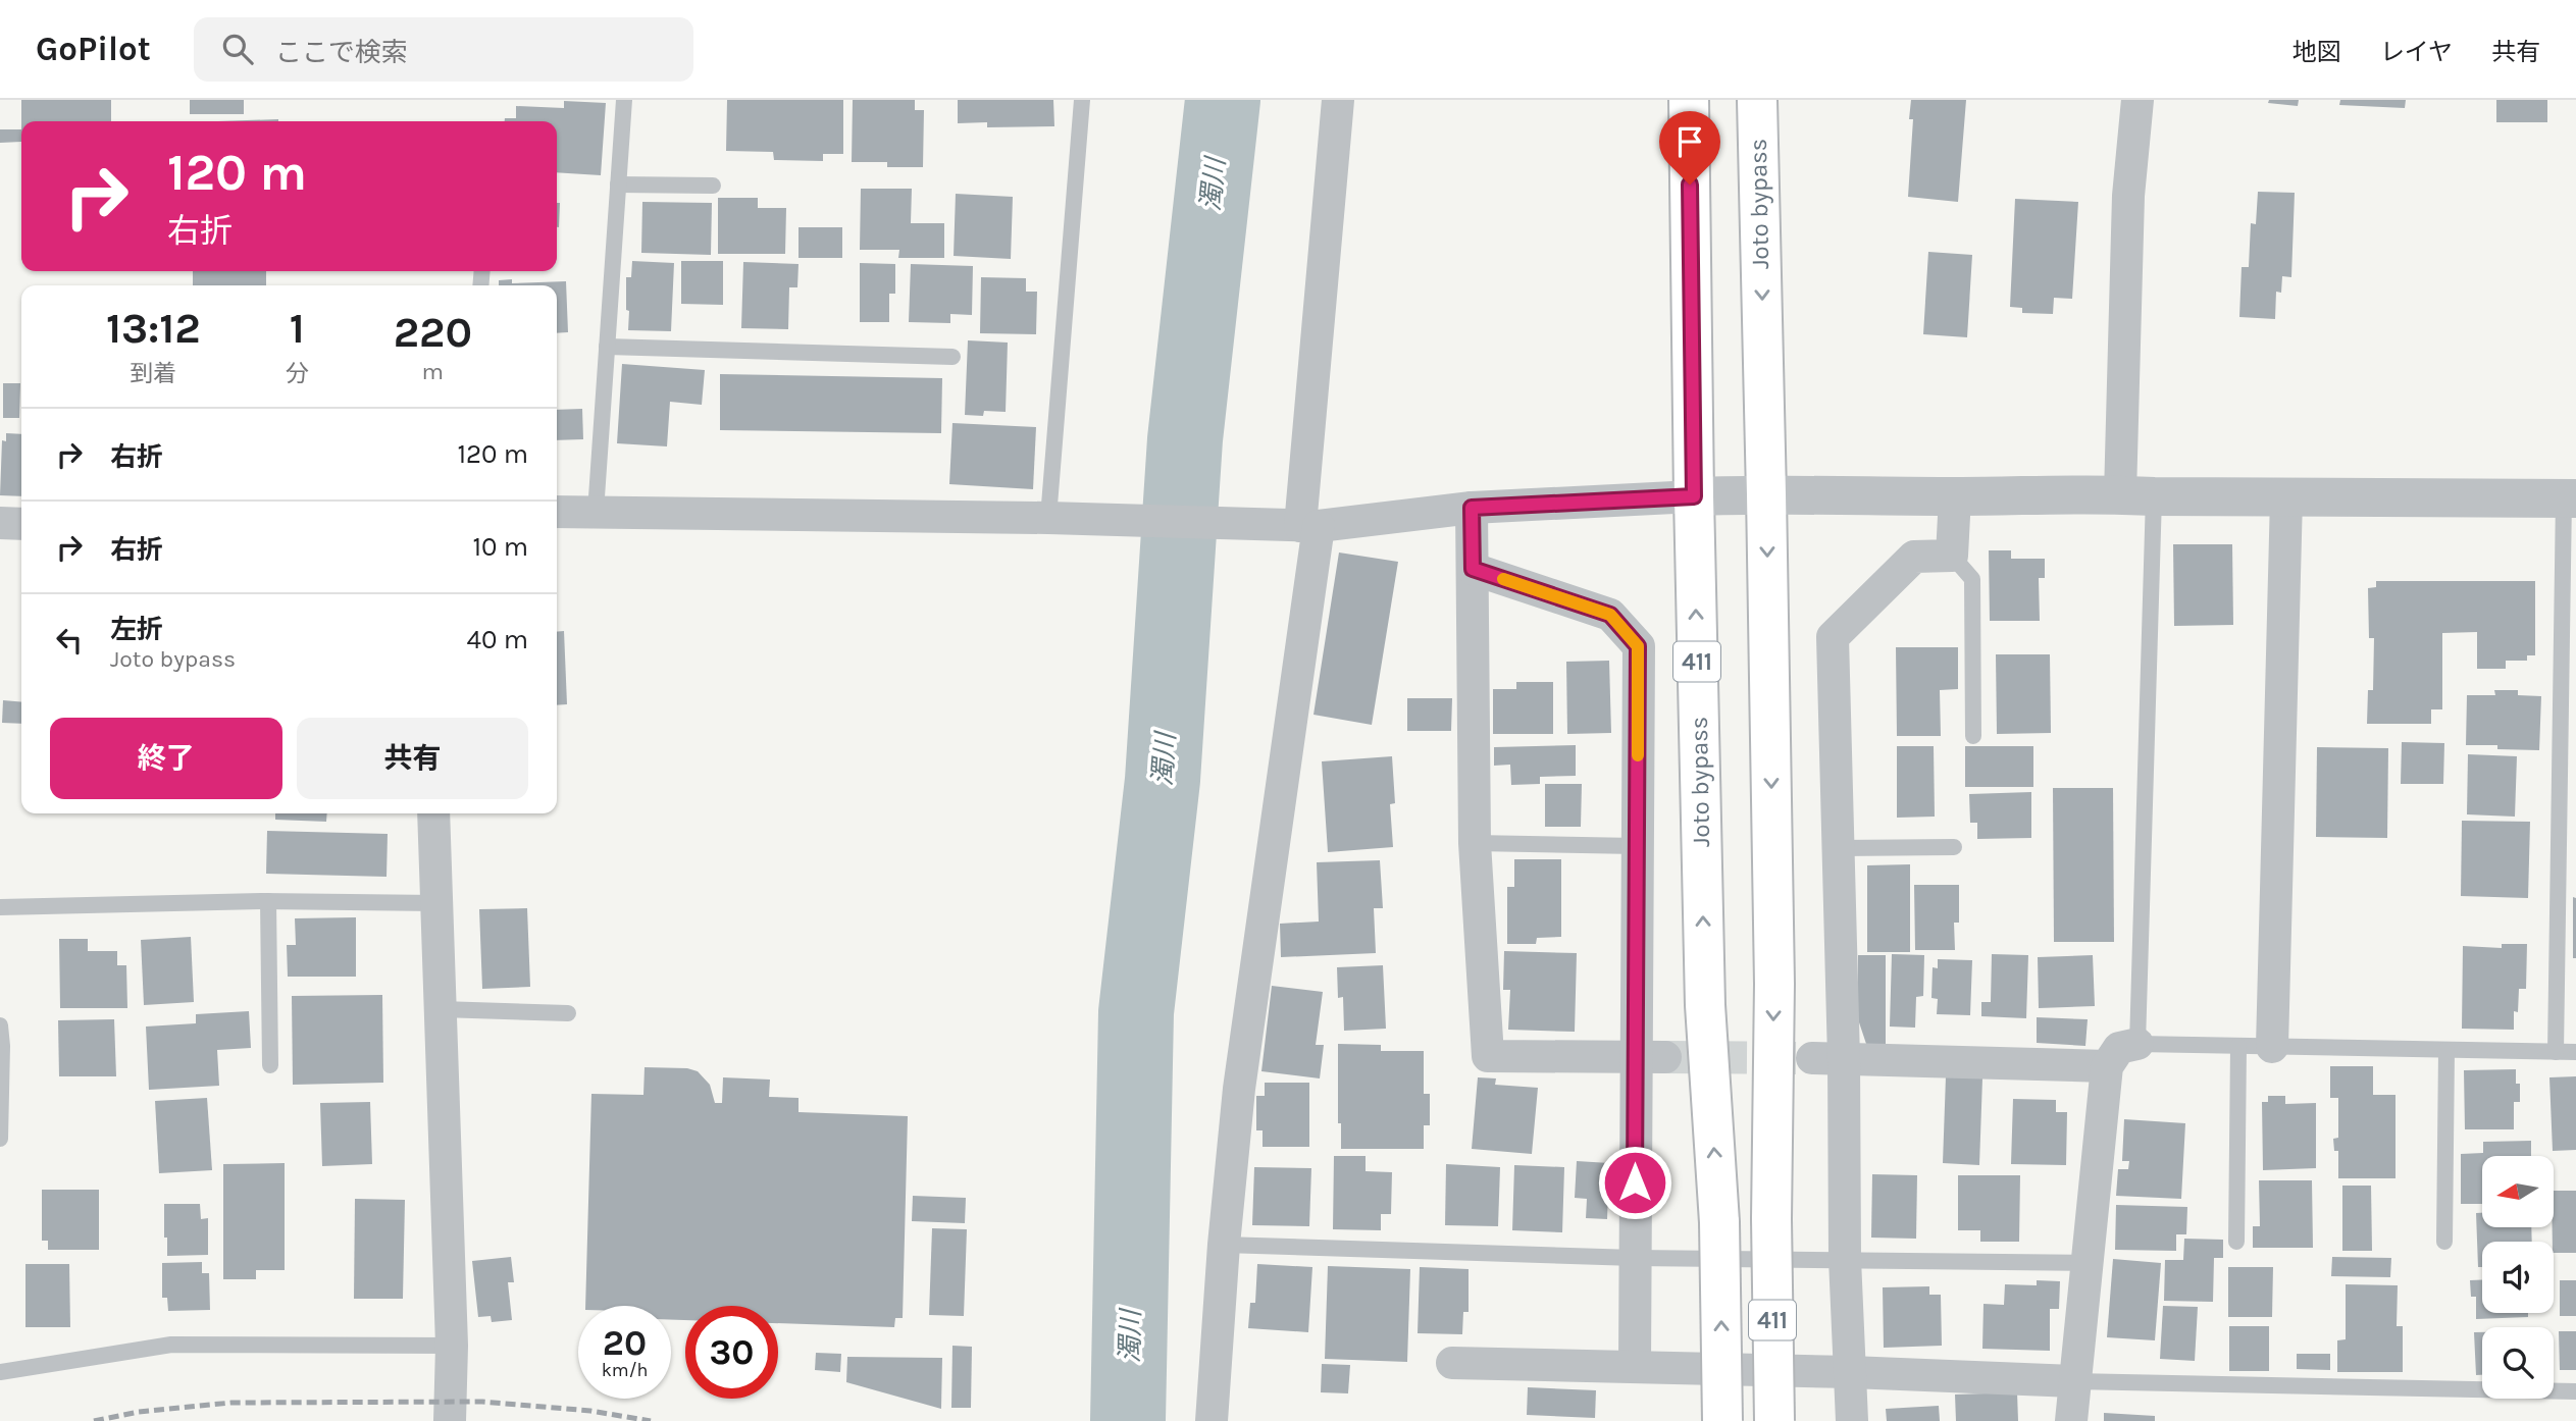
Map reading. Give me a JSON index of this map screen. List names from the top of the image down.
{
  "streets": {
    "highway": ["Joto bypass", "411"]
  },
  "water": ["濁川"],
  "north": "left",
  "page": {
    "header": "GoPilot",
    "search": "ここで検索",
    "nav": ["地図", "レイヤ", "共有"],
    "turn": ["120 m", "右折"],
    "eta": [
      "13:12",
      "到着",
      "1",
      "分",
      "220",
      "m"
    ],
    "list": [
      {
        "name": "右折",
        "value": "120 m"
      },
      {
        "name": "右折",
        "value": "10 m"
      },
      {
        "name": "左折",
        "note": "Joto bypass",
        "value": "40 m"
      }
    ],
    "buttons": ["終了", "共有"],
    "speed": "20 km/h",
    "limit": "30"
  }
}
